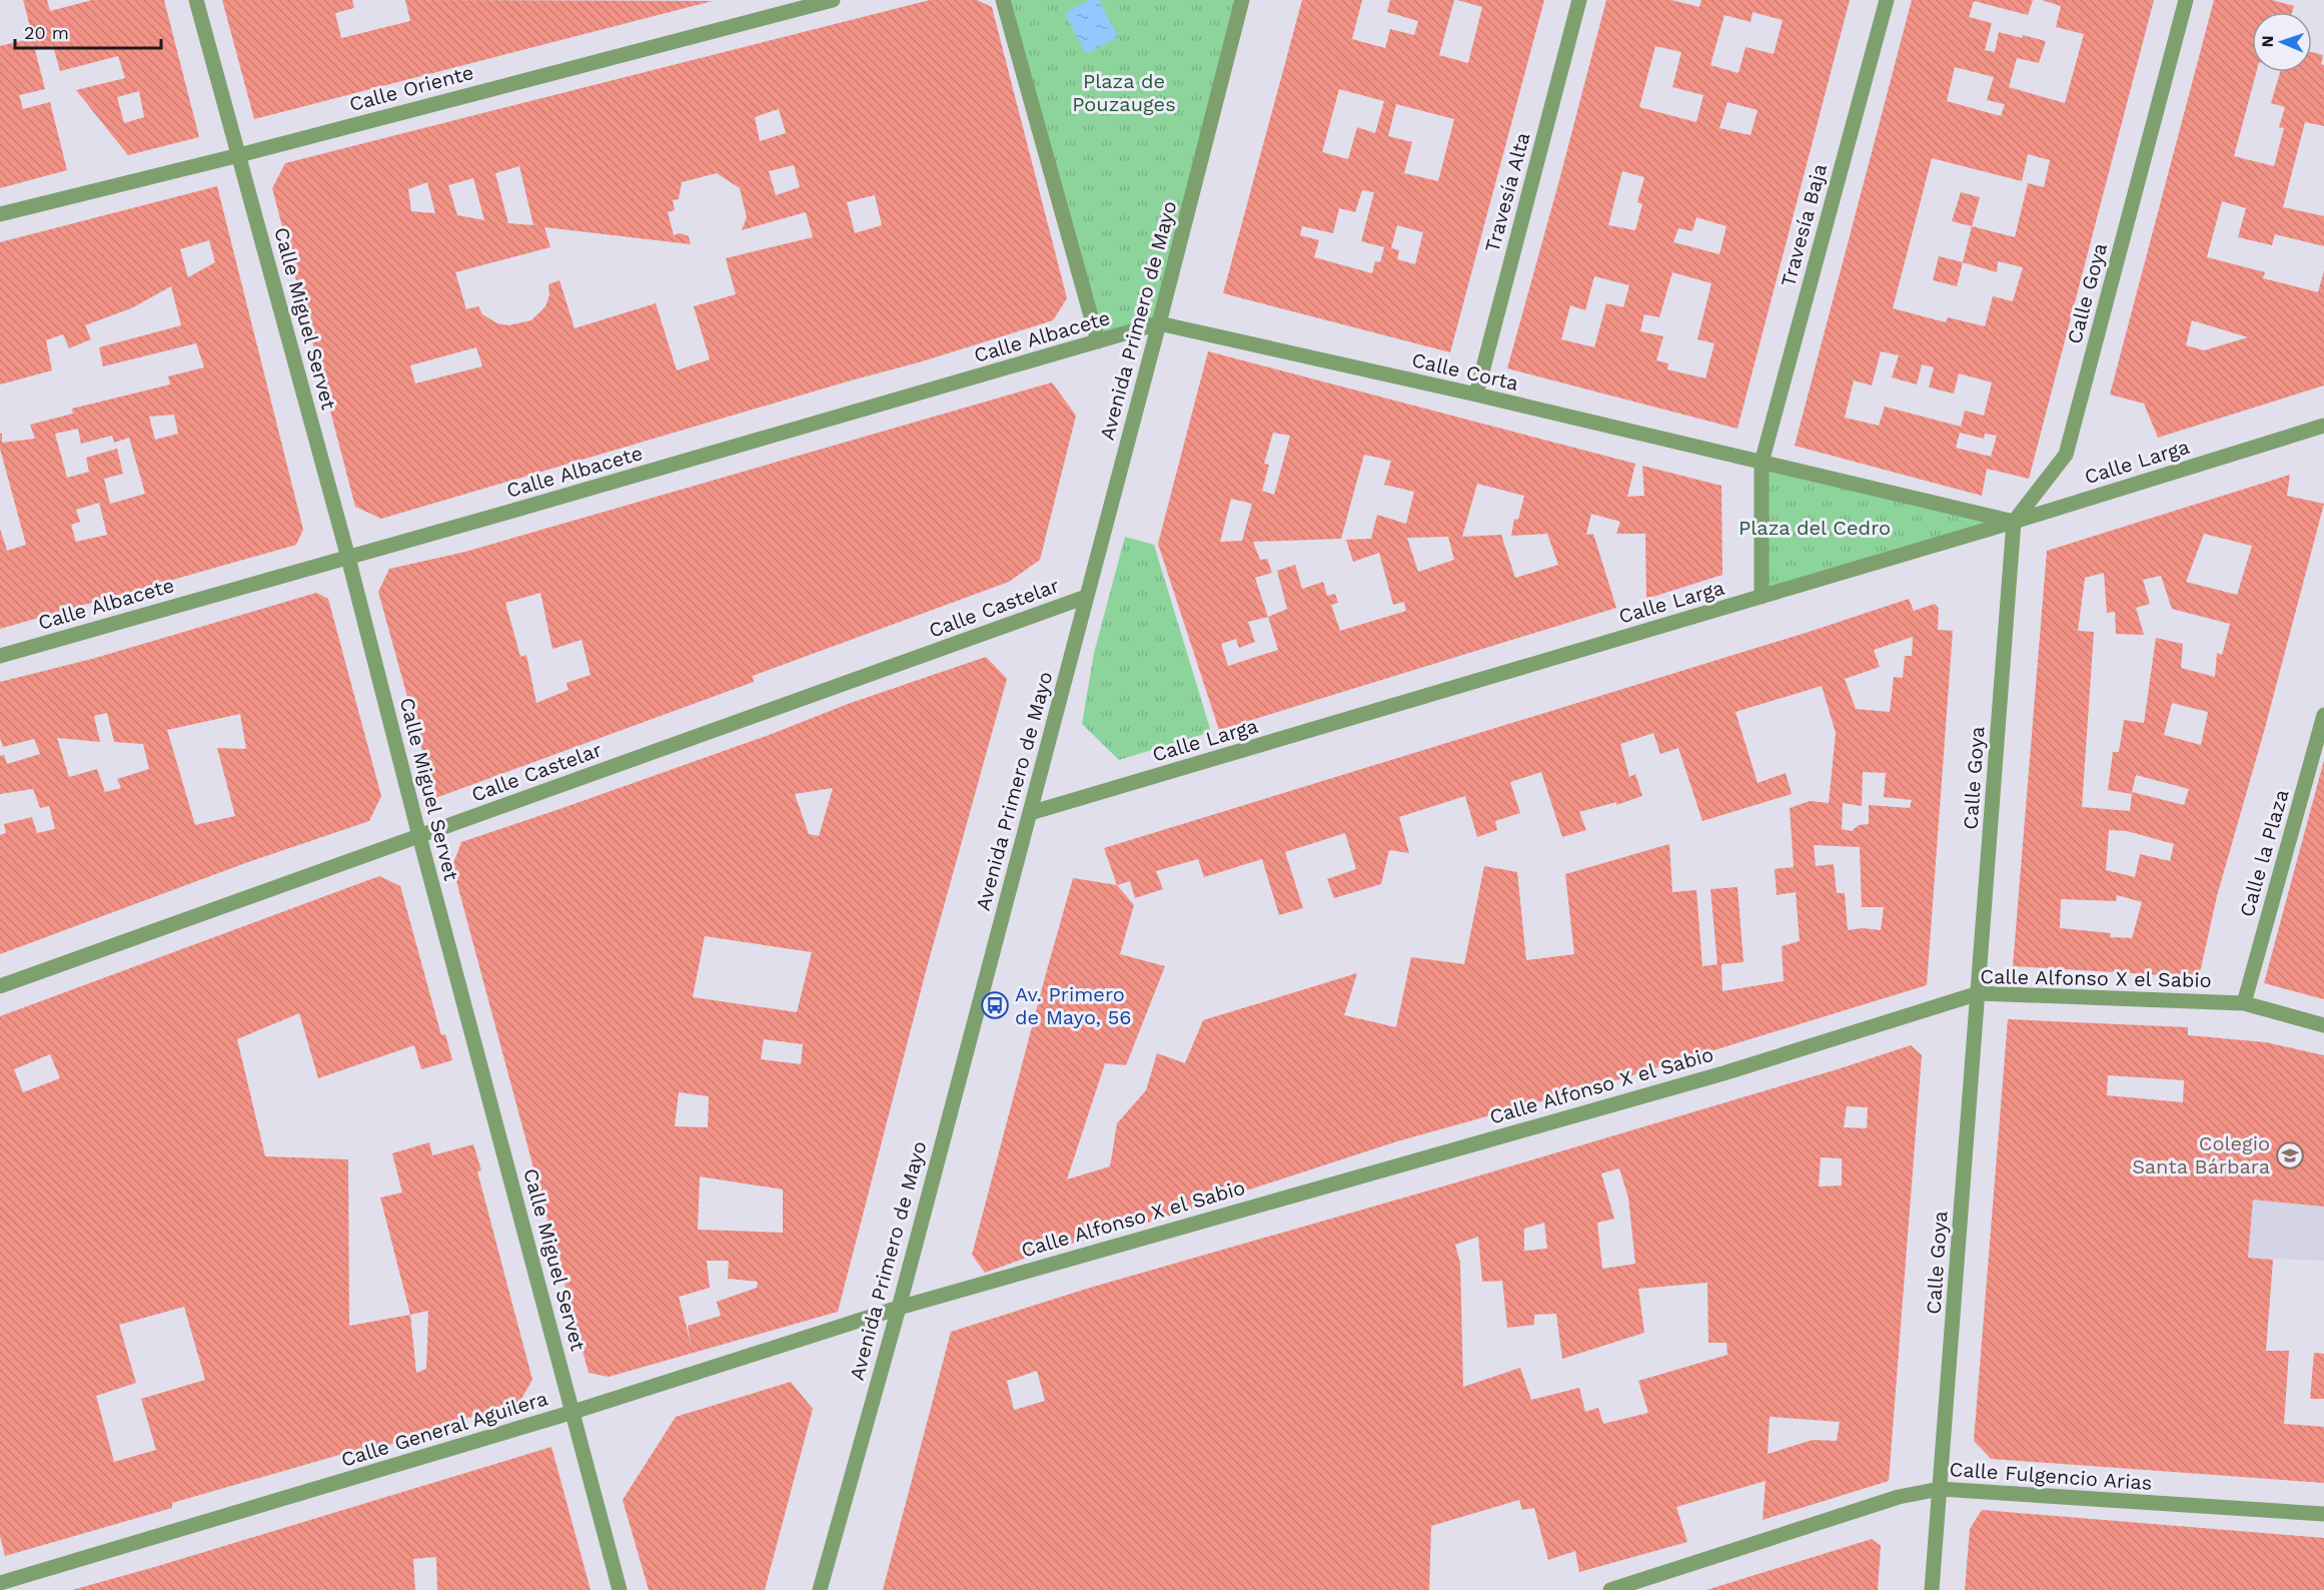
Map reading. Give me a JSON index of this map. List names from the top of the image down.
{
  "streets": {
    "street": [
      "Calle Oriente",
      "Travesía Alta",
      "Travesía Baja",
      "Calle Goya",
      "Calle Miguel Servet",
      "Avenida Primero de Mayo",
      "Calle Albacete",
      "Calle Corta",
      "Calle Larga",
      "Calle Castelar",
      "Calle la Plaza",
      "Calle Alfonso X el Sabio",
      "Calle General Aguilera",
      "Calle Fulgencio Arias"
    ]
  },
  "crossings": [
    ["Calle Oriente", "Calle Miguel Servet"],
    ["Travesía Alta", "Calle Corta"],
    ["Travesía Baja", "Calle Corta"],
    ["Calle Goya", "Calle Larga"],
    ["Calle Goya", "Calle Alfonso X el Sabio"],
    ["Calle Goya", "Calle Fulgencio Arias"],
    ["Calle Miguel Servet", "Calle Albacete"],
    ["Calle Miguel Servet", "Calle Castelar"],
    ["Calle Miguel Servet", "Calle General Aguilera"],
    ["Avenida Primero de Mayo", "Calle Albacete"],
    ["Avenida Primero de Mayo", "Calle Corta"],
    ["Avenida Primero de Mayo", "Calle Larga"],
    ["Avenida Primero de Mayo", "Calle Castelar"],
    ["Avenida Primero de Mayo", "Calle Alfonso X el Sabio"],
    ["Avenida Primero de Mayo", "Calle General Aguilera"],
    ["Calle Albacete", "Calle Corta"],
    ["Calle la Plaza", "Calle Alfonso X el Sabio"],
    ["Calle Alfonso X el Sabio", "Calle General Aguilera"]
  ],
  "parks": ["Plaza de Pouzauges", "Plaza del Cedro"],
  "places": {
    "bus stop": ["Av. Primero de Mayo, 56"],
    "school or university": ["Colegio Santa Bárbara"]
  },
  "scale_bar": "20 m",
  "north": "left"
}
